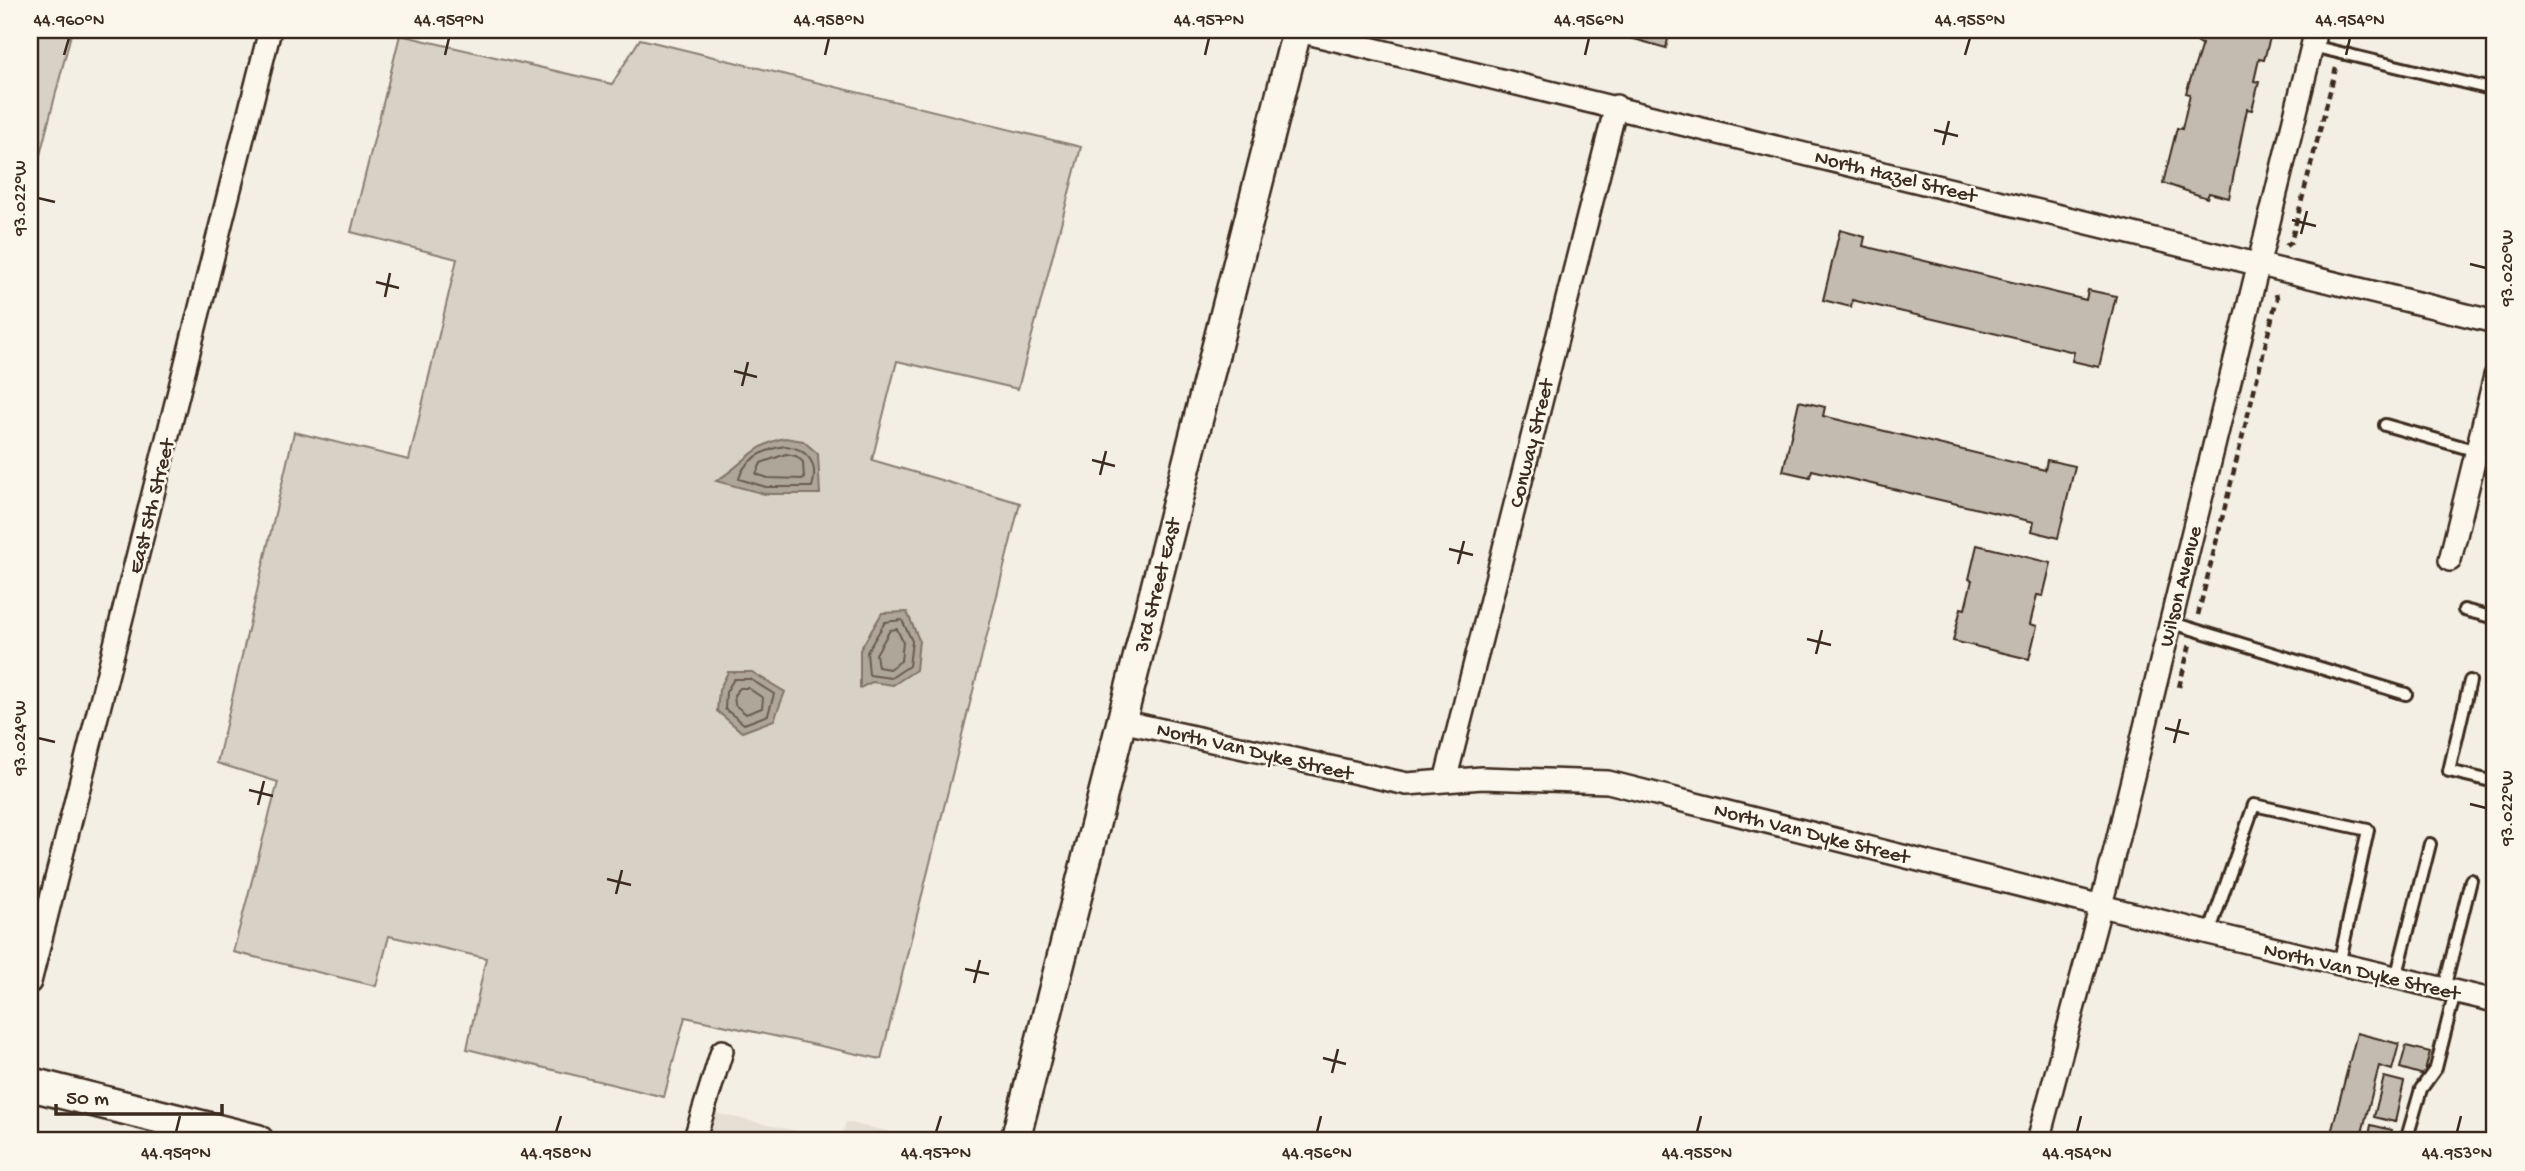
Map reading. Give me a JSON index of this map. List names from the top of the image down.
{
  "streets": {
    "street": [
      "North Hazel Street",
      "Conway Street",
      "East 5th Street",
      "3rd Street East",
      "Wilson Avenue",
      "North Van Dyke Street"
    ]
  },
  "crossings": [
    ["North Hazel Street", "Conway Street"],
    ["North Hazel Street", "3rd Street East"],
    ["North Hazel Street", "Wilson Avenue"],
    ["Conway Street", "North Van Dyke Street"],
    ["3rd Street East", "North Van Dyke Street"],
    ["Wilson Avenue", "North Van Dyke Street"]
  ],
  "scale_bar": "50 m",
  "coordinates": [
    "44.960°N",
    "44.959°N",
    "44.958°N",
    "44.957°N",
    "44.956°N",
    "44.955°N",
    "44.954°N",
    "93.022°W",
    "93.020°W",
    "93.024°W",
    "44.953°N"
  ]
}
